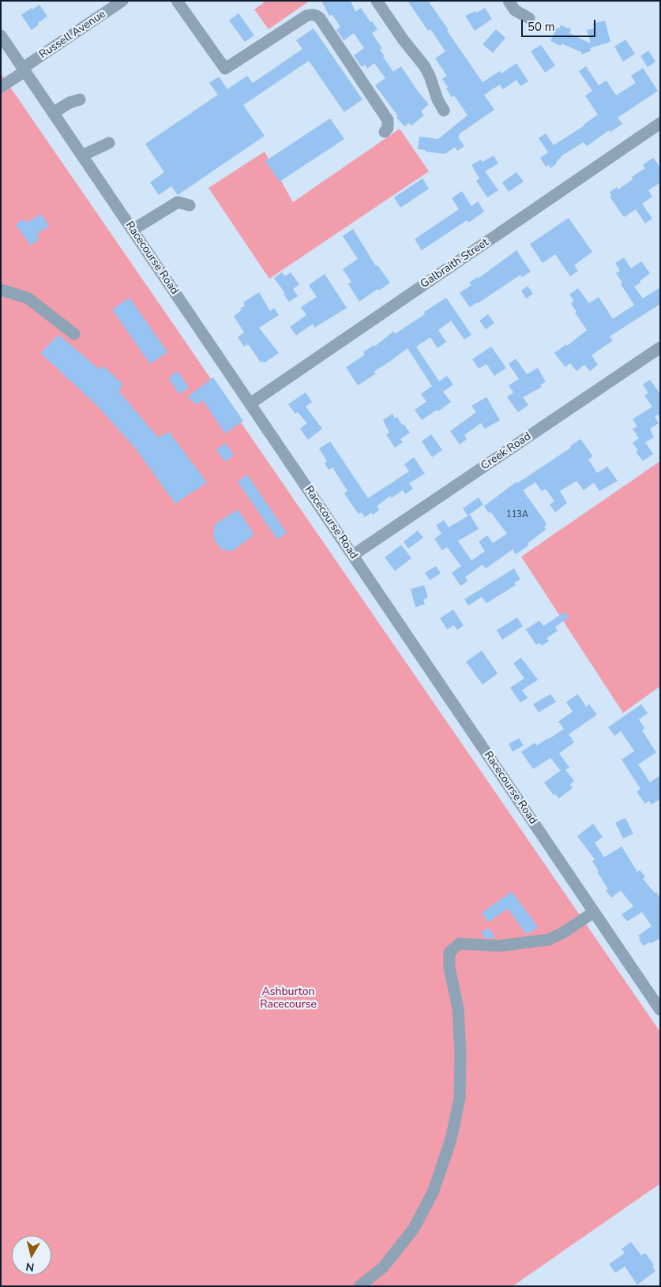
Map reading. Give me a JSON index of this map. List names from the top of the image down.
{
  "streets": {
    "street": [
      "Russell Avenue",
      "Racecourse Road",
      "Galbraith Street",
      "Creek Road"
    ]
  },
  "crossings": [
    ["Russell Avenue", "Racecourse Road"],
    ["Racecourse Road", "Galbraith Street"],
    ["Racecourse Road", "Creek Road"]
  ],
  "parks": ["Ashburton Racecourse"],
  "house_numbers": ["113A"],
  "scale_bar": "50 m",
  "north": "bottom"
}
